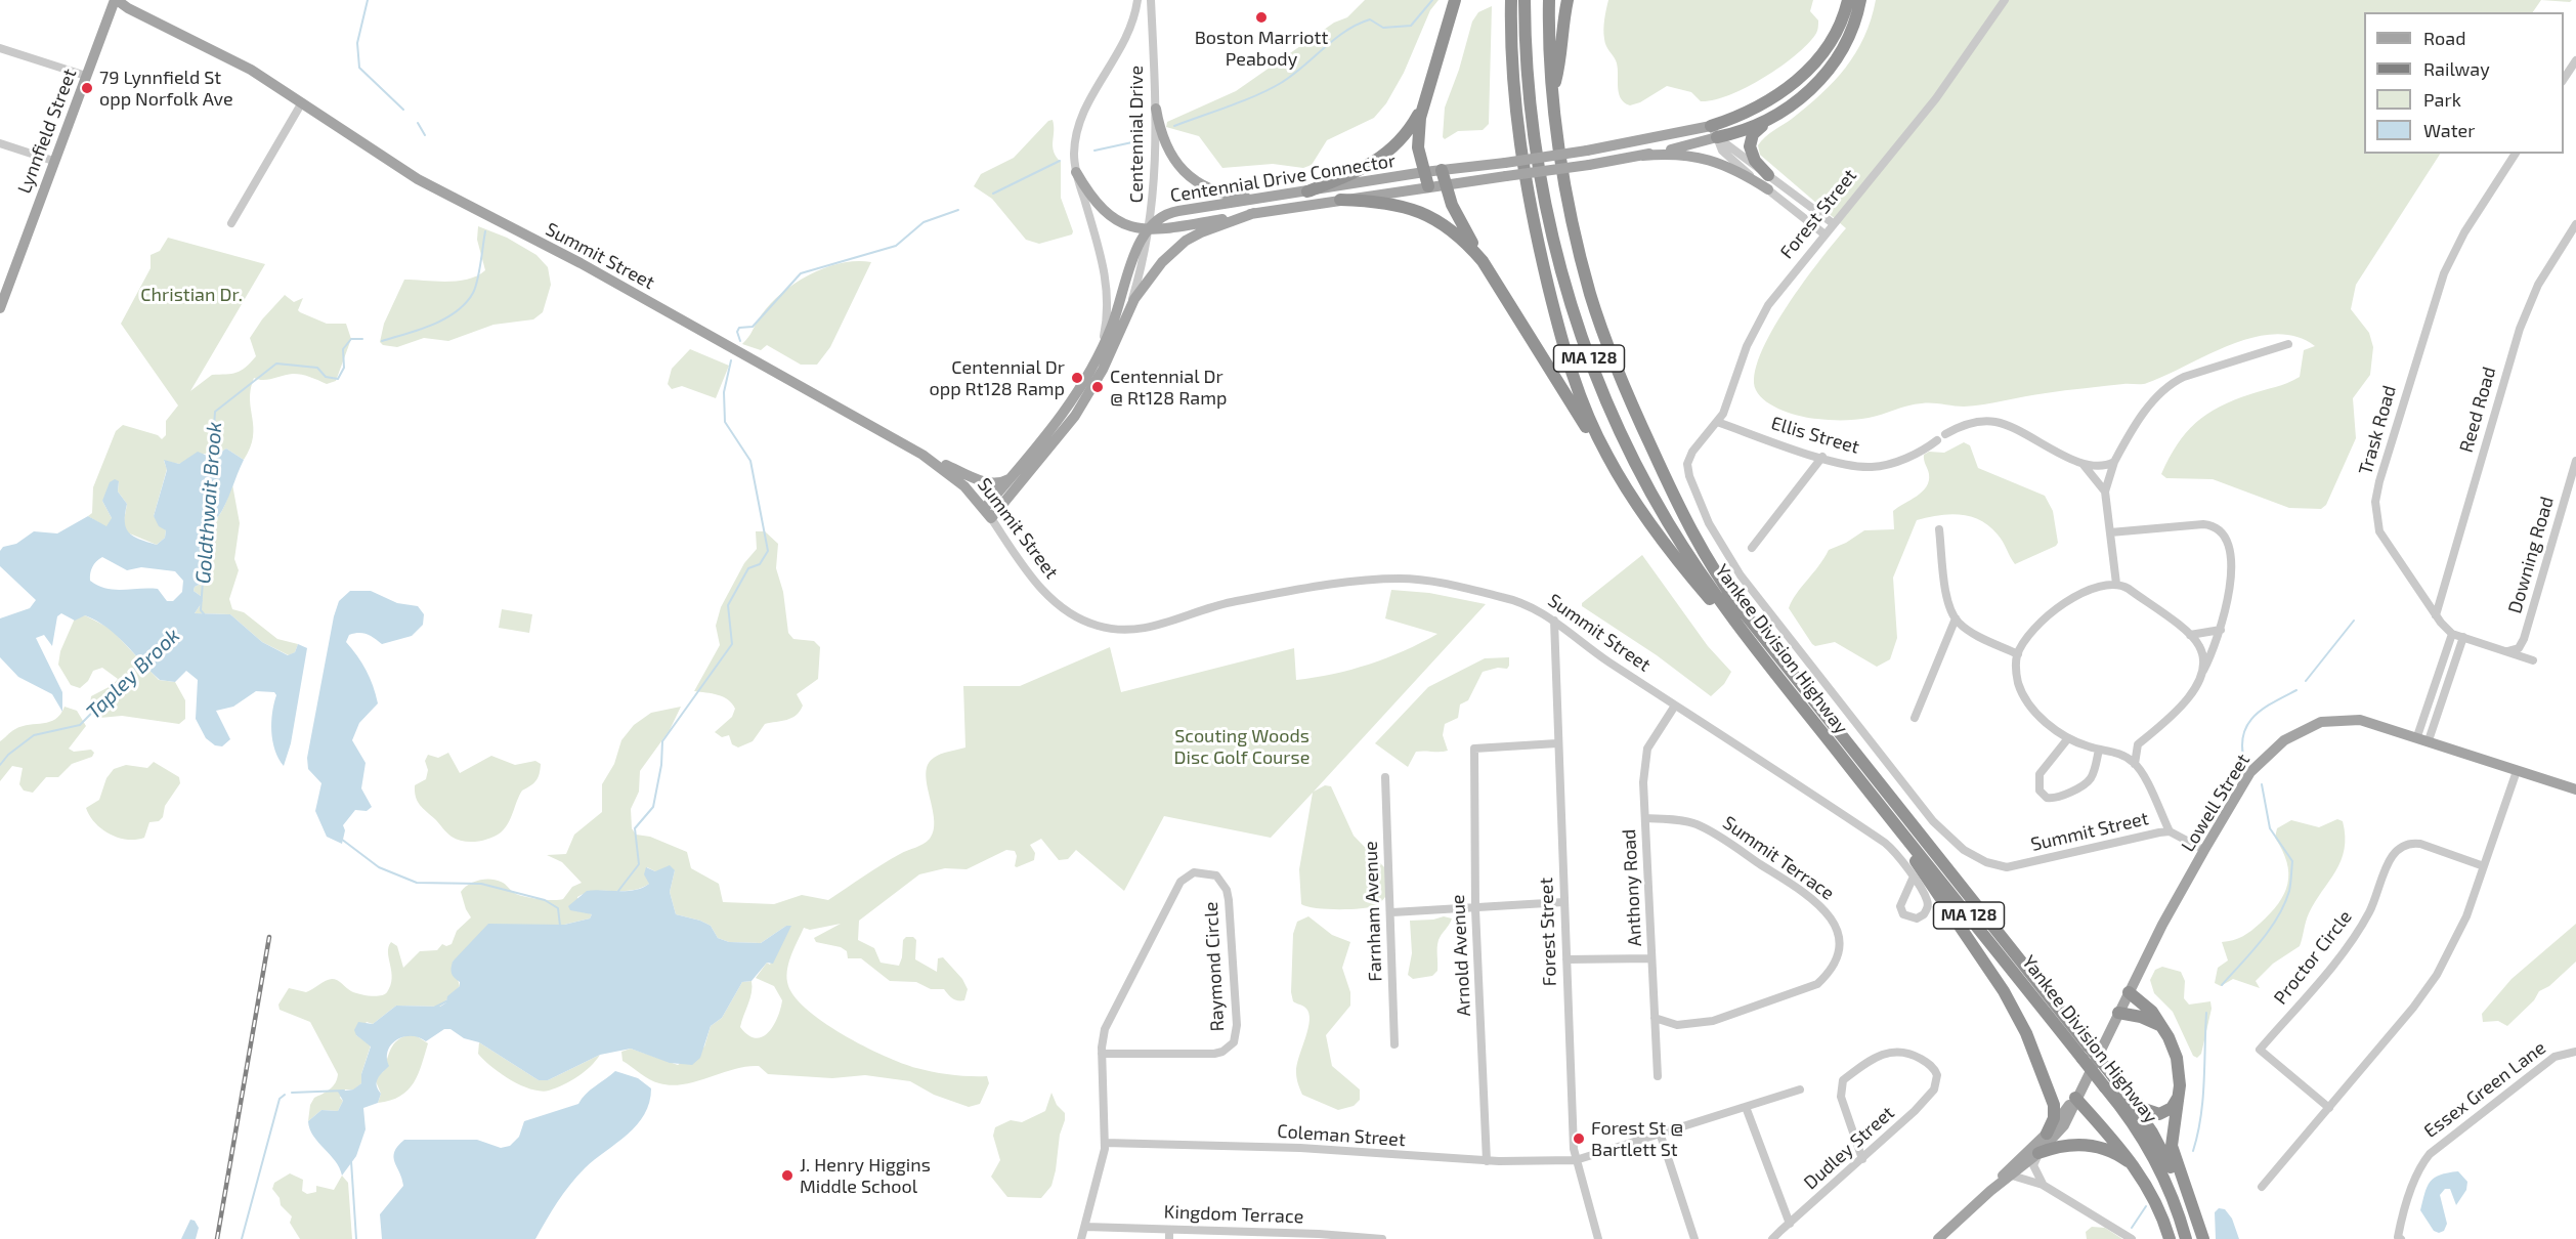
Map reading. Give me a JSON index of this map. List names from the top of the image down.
{
  "streets": {
    "highway": ["MA 128", "Yankee Division Highway"],
    "main road": [
      "Lynnfield Street",
      "Centennial Drive",
      "Centennial Drive Connector",
      "Summit Street",
      "Lowell Street"
    ],
    "street": [
      "Forest Street",
      "Reed Road",
      "Trask Road",
      "Ellis Street",
      "Downing Road",
      "Summit Terrace",
      "Anthony Road",
      "Farnham Avenue",
      "Arnold Avenue",
      "Proctor Circle",
      "Raymond Circle",
      "Essex Green Lane",
      "Coleman Street",
      "Dudley Street",
      "Kingdom Terrace"
    ]
  },
  "crossings": [
    ["Lynnfield Street", "Summit Street"],
    ["Centennial Drive", "Centennial Drive Connector"],
    ["Centennial Drive", "Summit Street"],
    ["Forest Street", "Summit Street"],
    ["Forest Street", "Ellis Street"],
    ["Forest Street", "Yankee Division Highway"],
    ["Forest Street", "Arnold Avenue"],
    ["Forest Street", "Coleman Street"],
    ["Summit Street", "Yankee Division Highway"],
    ["Summit Street", "Lowell Street"],
    ["Summit Street", "Anthony Road"],
    ["Reed Road", "Trask Road"],
    ["Trask Road", "Downing Road"],
    ["Summit Terrace", "Anthony Road"],
    ["Arnold Avenue", "Coleman Street"]
  ],
  "water": ["Goldthwait Brook", "Tapley Brook"],
  "parks": ["Christian Dr.", "Scouting Woods Disc Golf Course"],
  "places": [
    "Boston Marriott Peabody",
    "79 Lynnfield St opp Norfolk Ave",
    "Centennial Dr opp Rt128 Ramp",
    "Centennial Dr @ Rt128 Ramp",
    "Forest St @ Bartlett St",
    "J. Henry Higgins Middle School"
  ],
  "legend": [
    "Road",
    "Railway",
    "Park",
    "Water"
  ]
}
